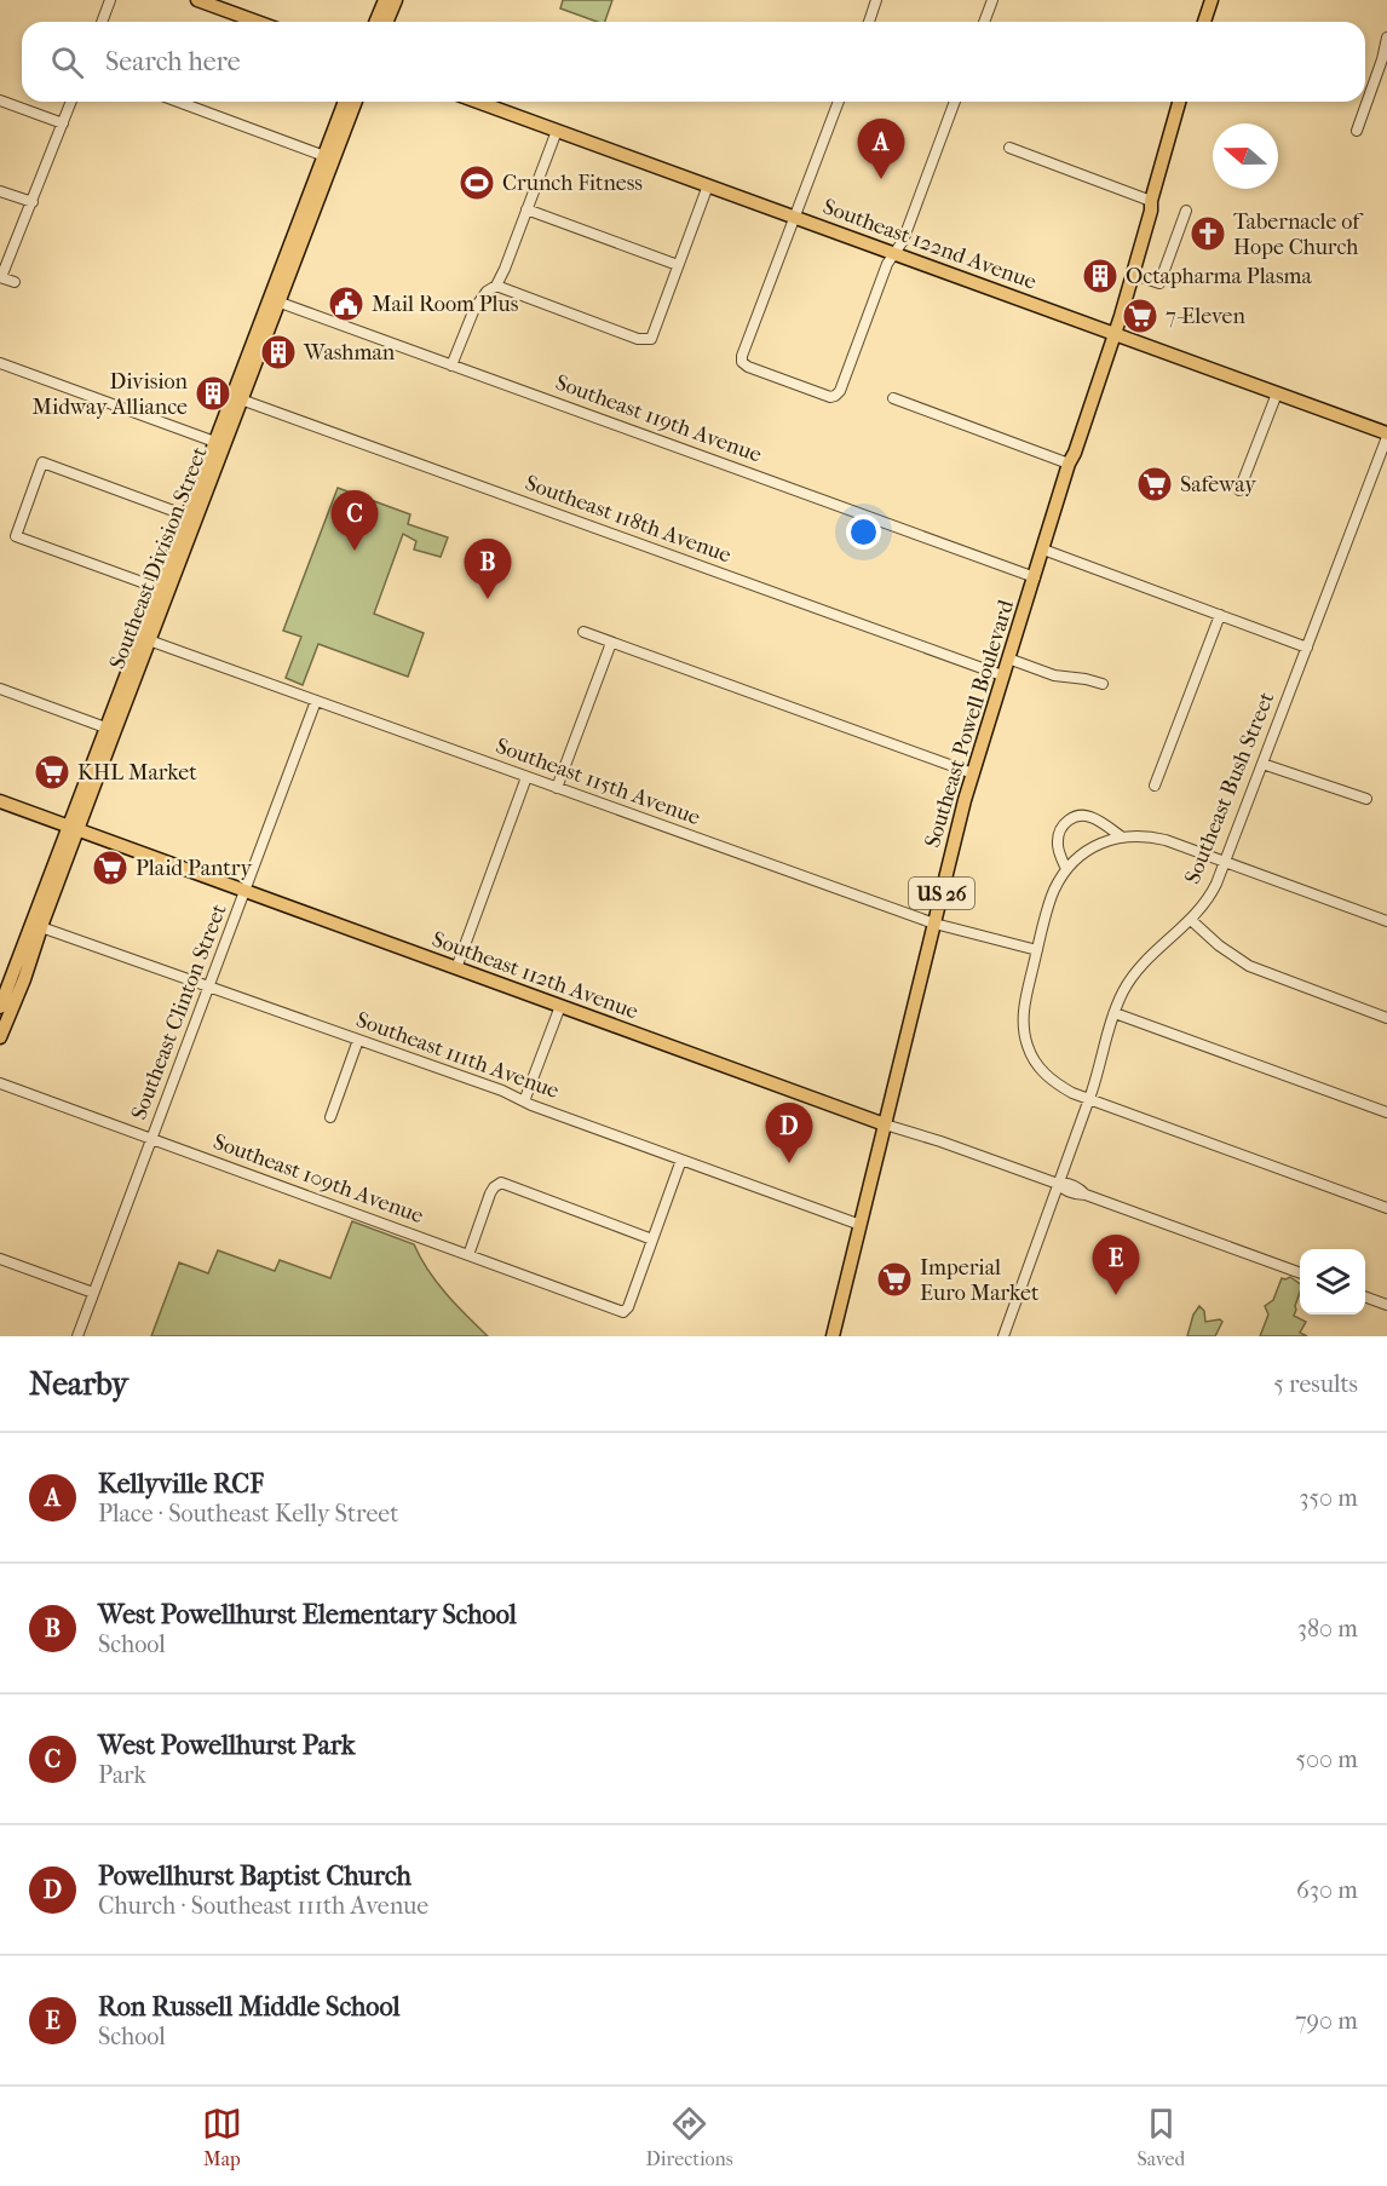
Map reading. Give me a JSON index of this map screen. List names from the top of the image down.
{
  "streets": {
    "main road": [
      "Southeast 122nd Avenue",
      "Southeast Division Street",
      "Southeast Powell Boulevard",
      "US 26",
      "Southeast 112th Avenue"
    ],
    "street": [
      "Southeast 119th Avenue",
      "Southeast 118th Avenue",
      "Southeast 115th Avenue",
      "Southeast Bush Street",
      "Southeast Clinton Street",
      "Southeast 111th Avenue",
      "Southeast 109th Avenue"
    ]
  },
  "crossings": [
    ["Southeast 122nd Avenue", "Southeast Powell Boulevard"],
    ["Southeast 122nd Avenue", "Southeast Bush Street"],
    ["Southeast 119th Avenue", "Southeast Division Street"],
    ["Southeast 119th Avenue", "Southeast Powell Boulevard"],
    ["Southeast 118th Avenue", "Southeast Division Street"],
    ["Southeast 118th Avenue", "Southeast Powell Boulevard"],
    ["Southeast Division Street", "Southeast 115th Avenue"],
    ["Southeast Division Street", "Southeast 112th Avenue"],
    ["Southeast Division Street", "Southeast 111th Avenue"],
    ["Southeast Powell Boulevard", "Southeast 115th Avenue"],
    ["Southeast Powell Boulevard", "Southeast 112th Avenue"],
    ["Southeast Powell Boulevard", "Southeast 111th Avenue"],
    ["Southeast 115th Avenue", "Southeast Clinton Street"],
    ["Southeast Bush Street", "Southeast 112th Avenue"],
    ["Southeast 112th Avenue", "Southeast Clinton Street"],
    ["Southeast Clinton Street", "Southeast 111th Avenue"],
    ["Southeast Clinton Street", "Southeast 109th Avenue"]
  ],
  "places": {
    "sports": ["Crunch Fitness"],
    "church": ["Tabernacle of Hope Church"],
    "building": ["Octapharma Plasma", "Washman", "Division Midway Alliance"],
    "public building": ["Mail Room Plus"],
    "supermarket": [
      "7-Eleven",
      "Safeway",
      "KHL Market",
      "Plaid Pantry",
      "Imperial Euro Market"
    ]
  },
  "north": "left",
  "page": {
    "search": "Search here",
    "pins": [
      "A",
      "C",
      "B",
      "D",
      "E"
    ],
    "heading": ["Nearby", "5 results"],
    "list": [
      {
        "mark": "A",
        "name": "Kellyville RCF",
        "note": "Place · Southeast Kelly Street",
        "value": "350 m"
      },
      {
        "mark": "B",
        "name": "West Powellhurst Elementary School",
        "note": "School",
        "value": "380 m"
      },
      {
        "mark": "C",
        "name": "West Powellhurst Park",
        "note": "Park",
        "value": "500 m"
      },
      {
        "mark": "D",
        "name": "Powellhurst Baptist Church",
        "note": "Church · Southeast 111th Avenue",
        "value": "630 m"
      },
      {
        "mark": "E",
        "name": "Ron Russell Middle School",
        "note": "School",
        "value": "790 m"
      }
    ],
    "nav": ["Map", "Directions", "Saved"]
  }
}
